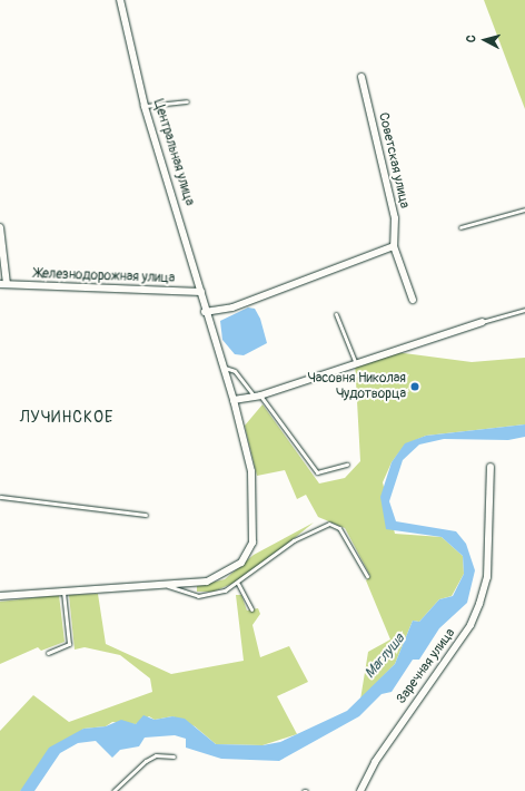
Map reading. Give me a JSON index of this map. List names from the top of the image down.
{
  "streets": {
    "street": [
      "Центральная улица",
      "Советская улица",
      "Железнодорожная улица",
      "Заречная улица"
    ]
  },
  "crossings": [
    ["Центральная улица", "Железнодорожная улица"]
  ],
  "districts": ["ЛУЧИНСКОЕ"],
  "water": ["Маглуша"],
  "places": ["Часовня Николая Чудотворца"],
  "north": "left"
}
